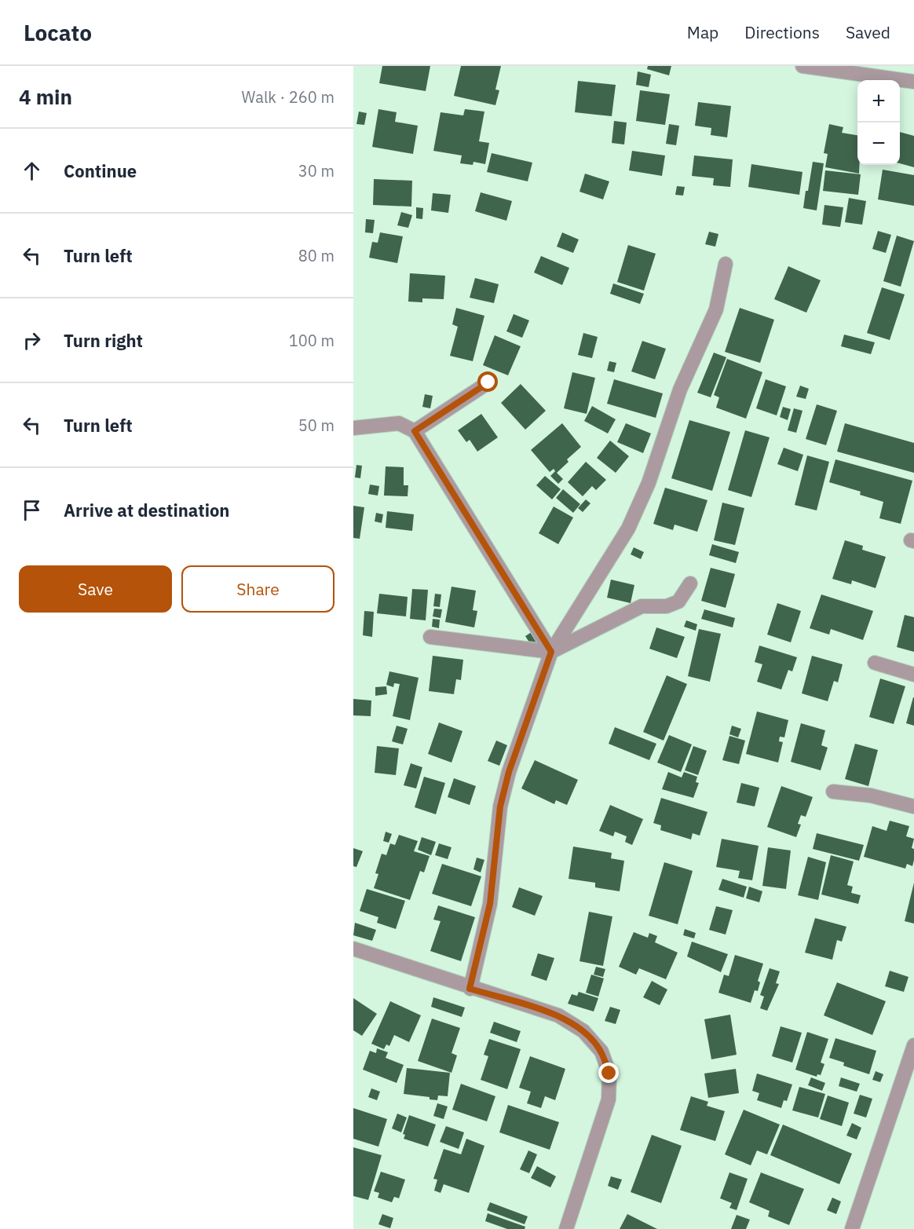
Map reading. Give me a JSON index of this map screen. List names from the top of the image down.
{
  "page": {
    "header": "Locato",
    "nav": ["Map", "Directions", "Saved"],
    "heading": ["4 min", "Walk · 260 m"],
    "map_buttons": ["+", "−"],
    "list": [
      ["Continue", "30 m"],
      ["Turn left", "80 m"],
      ["Turn right", "100 m"],
      ["Turn left", "50 m"],
      "Arrive at destination"
    ],
    "buttons": ["Save", "Share"]
  }
}
